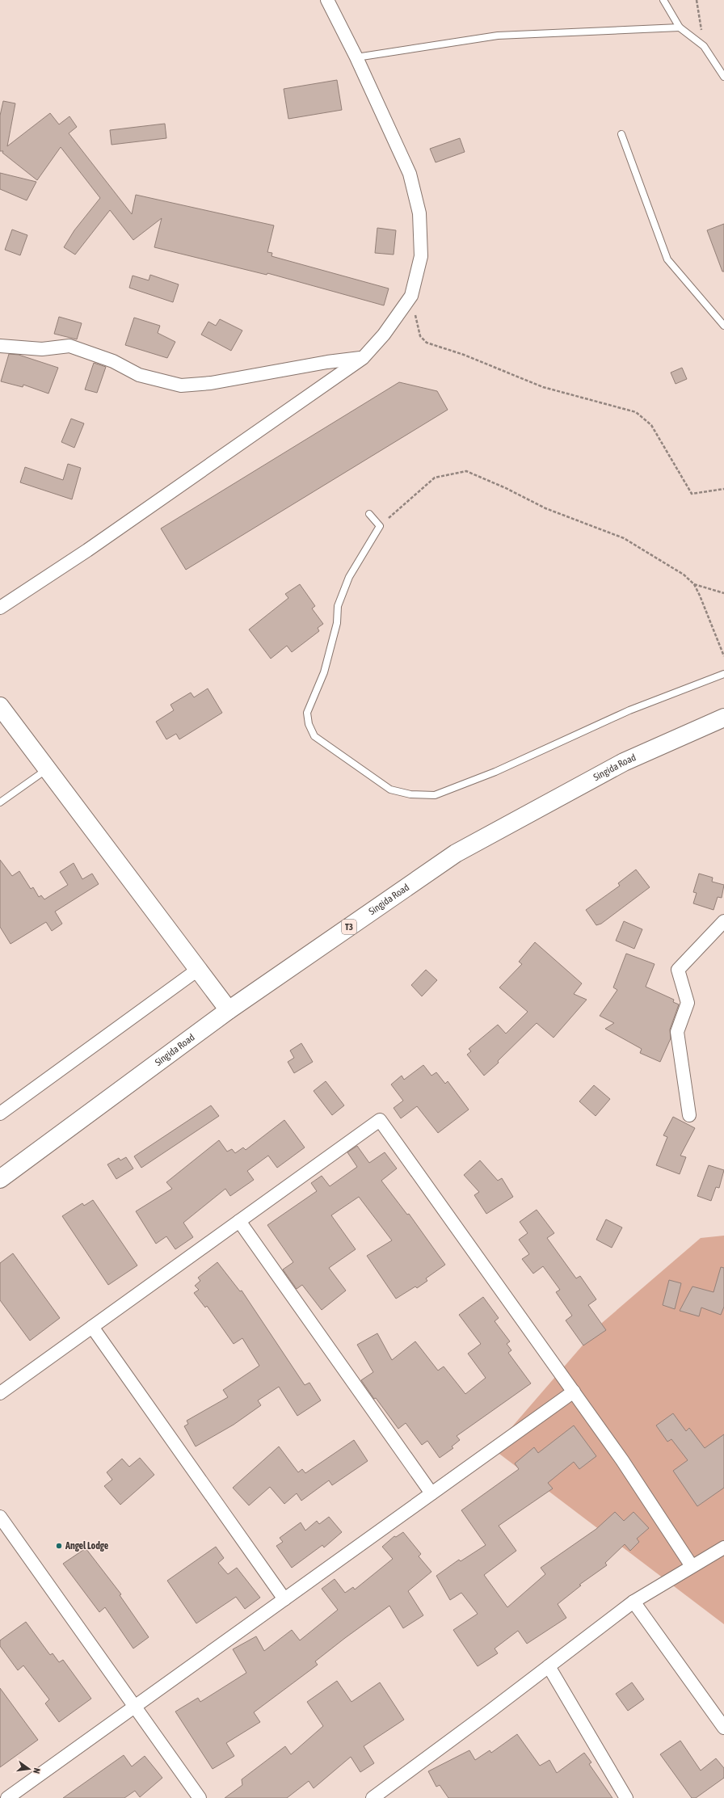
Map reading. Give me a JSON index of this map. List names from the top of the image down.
{
  "streets": {
    "main road": ["Singida Road", "T3"]
  },
  "places": ["Angel Lodge"],
  "north": "right"
}
